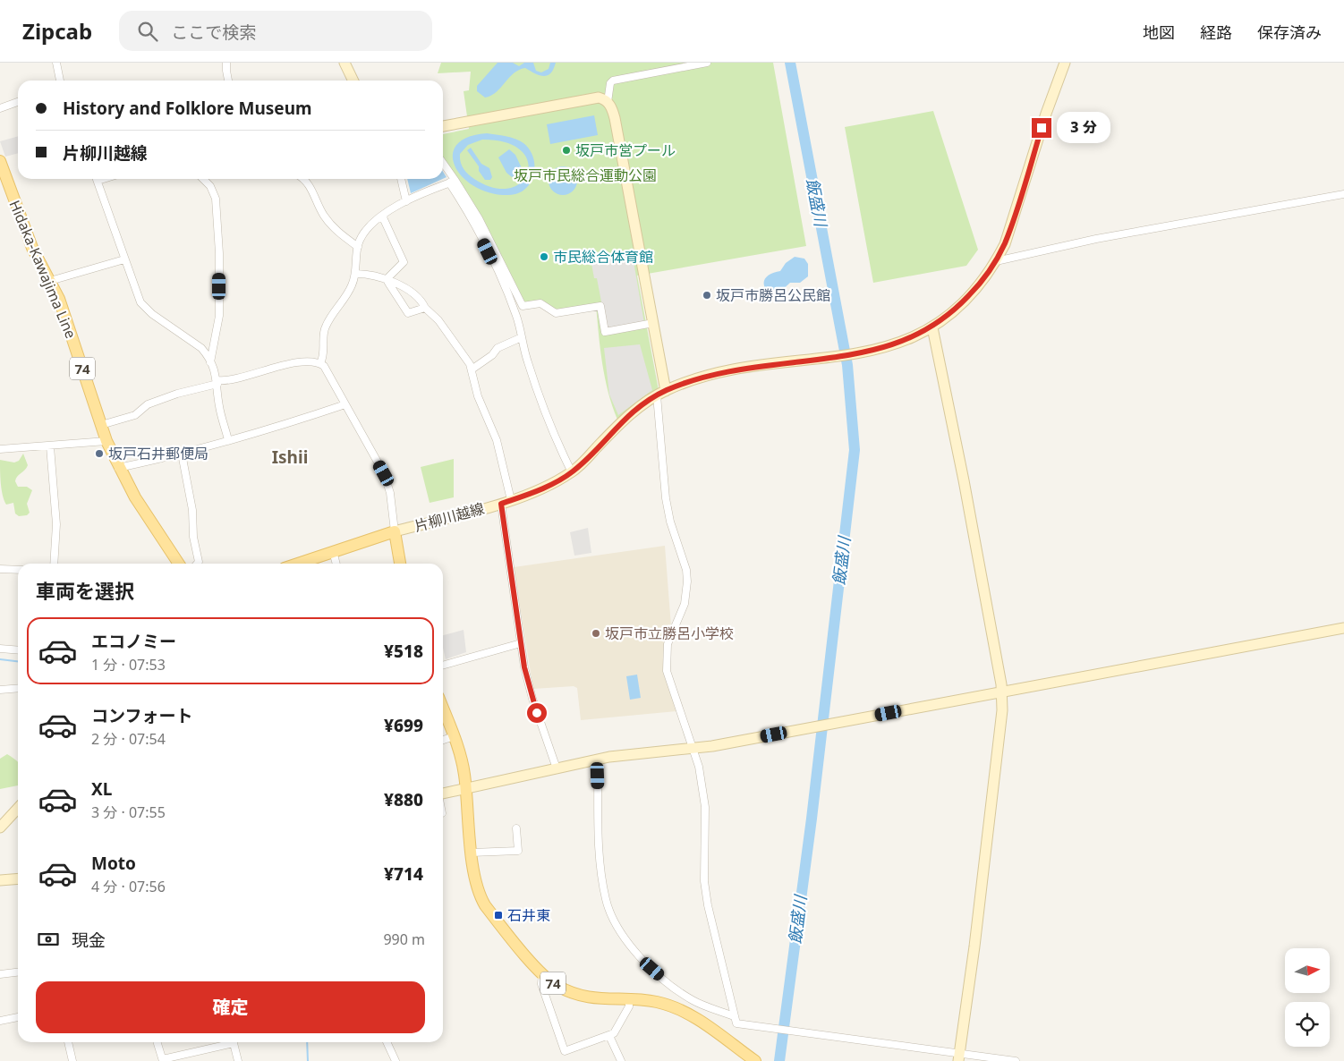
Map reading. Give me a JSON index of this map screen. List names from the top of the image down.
{
  "streets": {
    "main road": ["Hidaka-Kawajima Line", "74"],
    "street": ["片柳川越線"]
  },
  "districts": ["Ishii"],
  "water": ["飯盛川"],
  "parks": ["坂戸市民総合運動公園"],
  "places": {
    "other": [
      "坂戸市営プール",
      "市民総合体育館",
      "坂戸市勝呂公民館",
      "坂戸石井郵便局",
      "坂戸市立勝呂小学校"
    ],
    "transit": ["石井東"]
  },
  "north": "right",
  "page": {
    "header": "Zipcab",
    "search": "ここで検索",
    "nav": ["地図", "経路", "保存済み"],
    "banner": ["History and Folklore Museum", "片柳川越線"],
    "bubble": "3 分",
    "heading": "車両を選択",
    "list": [
      {
        "name": "エコノミー",
        "note": "1 分 · 07:53",
        "value": "¥518"
      },
      {
        "name": "コンフォート",
        "note": "2 分 · 07:54",
        "value": "¥699"
      },
      {
        "name": "XL",
        "note": "3 分 · 07:55",
        "value": "¥880"
      },
      {
        "name": "Moto",
        "note": "4 分 · 07:56",
        "value": "¥714"
      }
    ],
    "pay": ["現金", "990 m"],
    "buttons": "確定"
  }
}
